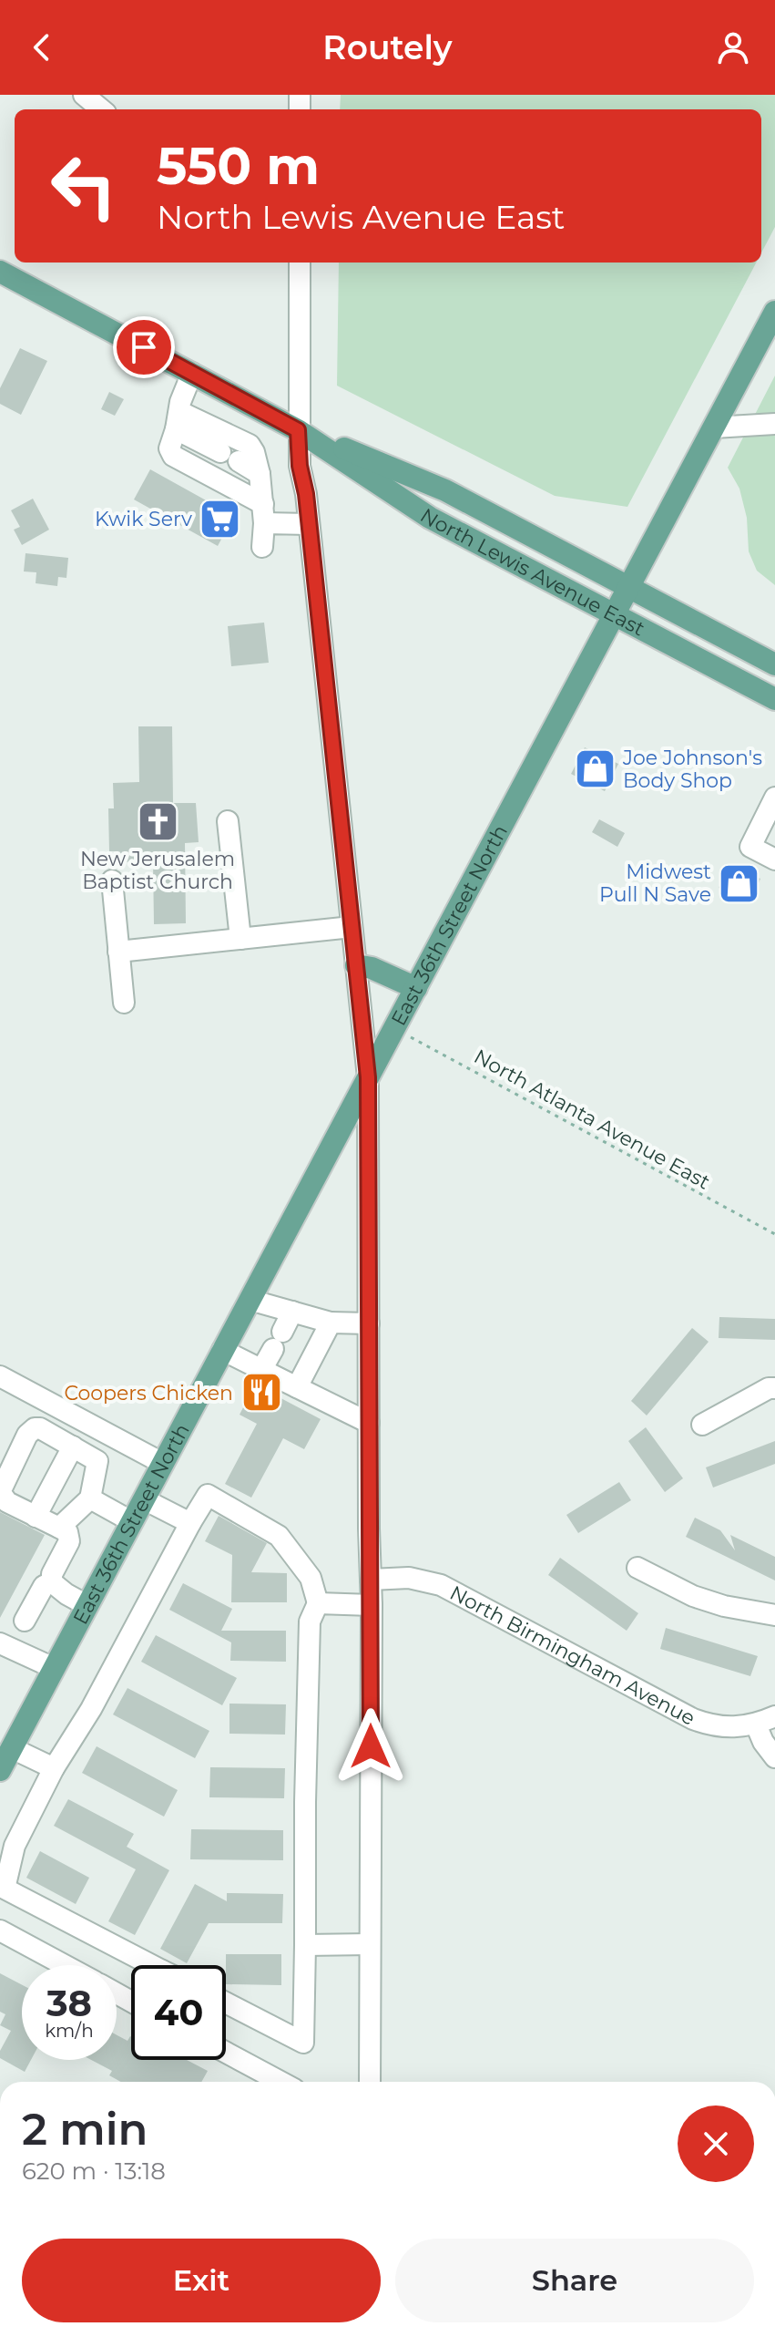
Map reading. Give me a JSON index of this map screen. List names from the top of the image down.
{
  "streets": {
    "main road": ["North Lewis Avenue East", "East 36th Street North"],
    "street": ["North Birmingham Avenue"],
    "path": ["North Atlanta Avenue East"]
  },
  "crossings": [
    ["North Lewis Avenue East", "East 36th Street North"],
    ["East 36th Street North", "North Atlanta Avenue East"]
  ],
  "places": {
    "supermarket": ["Kwik Serv"],
    "shop": ["Joe Johnson's Body Shop", "Midwest Pull N Save"],
    "church": ["New Jerusalem Baptist Church"],
    "restaurant": ["Coopers Chicken"]
  },
  "page": {
    "header": "Routely",
    "turn": ["550 m", "North Lewis Avenue East"],
    "speed": "38 km/h",
    "limit": "40",
    "heading": ["2 min", "620 m · 13:18"],
    "buttons": ["Exit", "Share"]
  }
}
